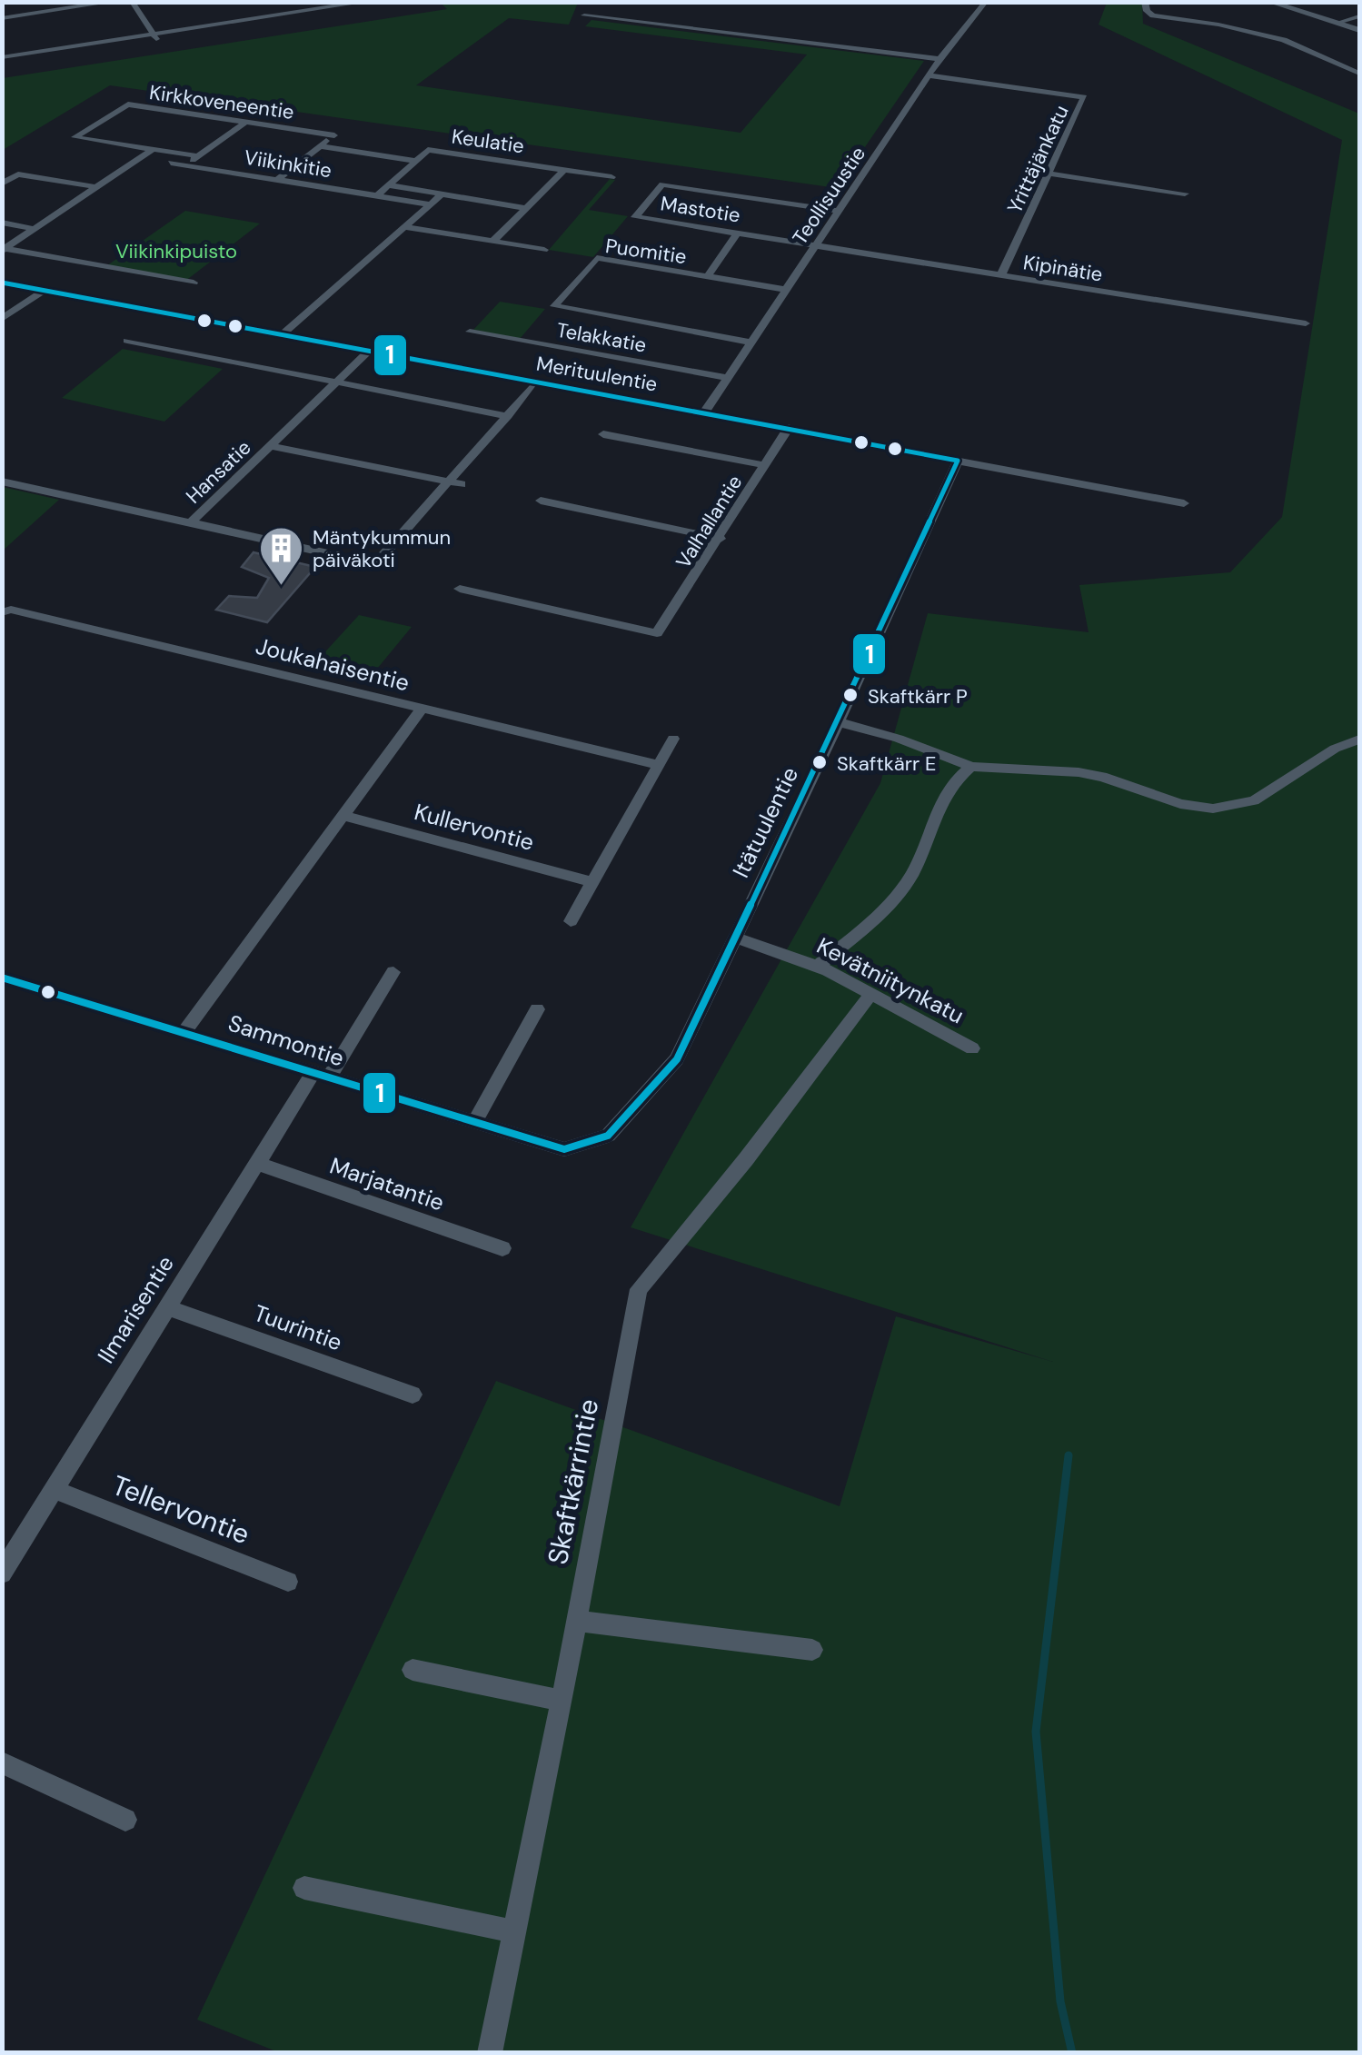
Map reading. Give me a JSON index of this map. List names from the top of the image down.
{
  "streets": {
    "street": [
      "Kirkkoveneentie",
      "Keulatie",
      "Yrittäjänkatu",
      "Viikinkitie",
      "Teollisuustie",
      "Mastotie",
      "Puomitie",
      "Kipinätie",
      "Telakkatie",
      "Merituulentie",
      "Hansatie",
      "Valhallantie",
      "Joukahaisentie",
      "Itätuulentie",
      "Kullervontie",
      "Kevätniitynkatu",
      "Sammontie",
      "Marjatantie",
      "Ilmarisentie",
      "Tuurintie",
      "Skaftkärrintie",
      "Tellervontie"
    ]
  },
  "crossings": [
    ["Kirkkoveneentie", "Keulatie"],
    ["Yrittäjänkatu", "Teollisuustie"],
    ["Yrittäjänkatu", "Kipinätie"],
    ["Teollisuustie", "Mastotie"],
    ["Teollisuustie", "Puomitie"],
    ["Teollisuustie", "Kipinätie"],
    ["Teollisuustie", "Telakkatie"],
    ["Teollisuustie", "Merituulentie"],
    ["Mastotie", "Kipinätie"],
    ["Merituulentie", "Hansatie"],
    ["Merituulentie", "Valhallantie"],
    ["Merituulentie", "Itätuulentie"],
    ["Joukahaisentie", "Kullervontie"],
    ["Joukahaisentie", "Sammontie"],
    ["Itätuulentie", "Kevätniitynkatu"],
    ["Itätuulentie", "Sammontie"],
    ["Kevätniitynkatu", "Skaftkärrintie"],
    ["Sammontie", "Ilmarisentie"],
    ["Marjatantie", "Ilmarisentie"],
    ["Ilmarisentie", "Tuurintie"],
    ["Ilmarisentie", "Tellervontie"]
  ],
  "parks": ["Viikinkipuisto"],
  "places": {
    "building": ["Mäntykummun päiväkoti"],
    "other": ["Skaftkärr P", "Skaftkärr E"]
  },
  "lines": ["transit line 1"]
}
